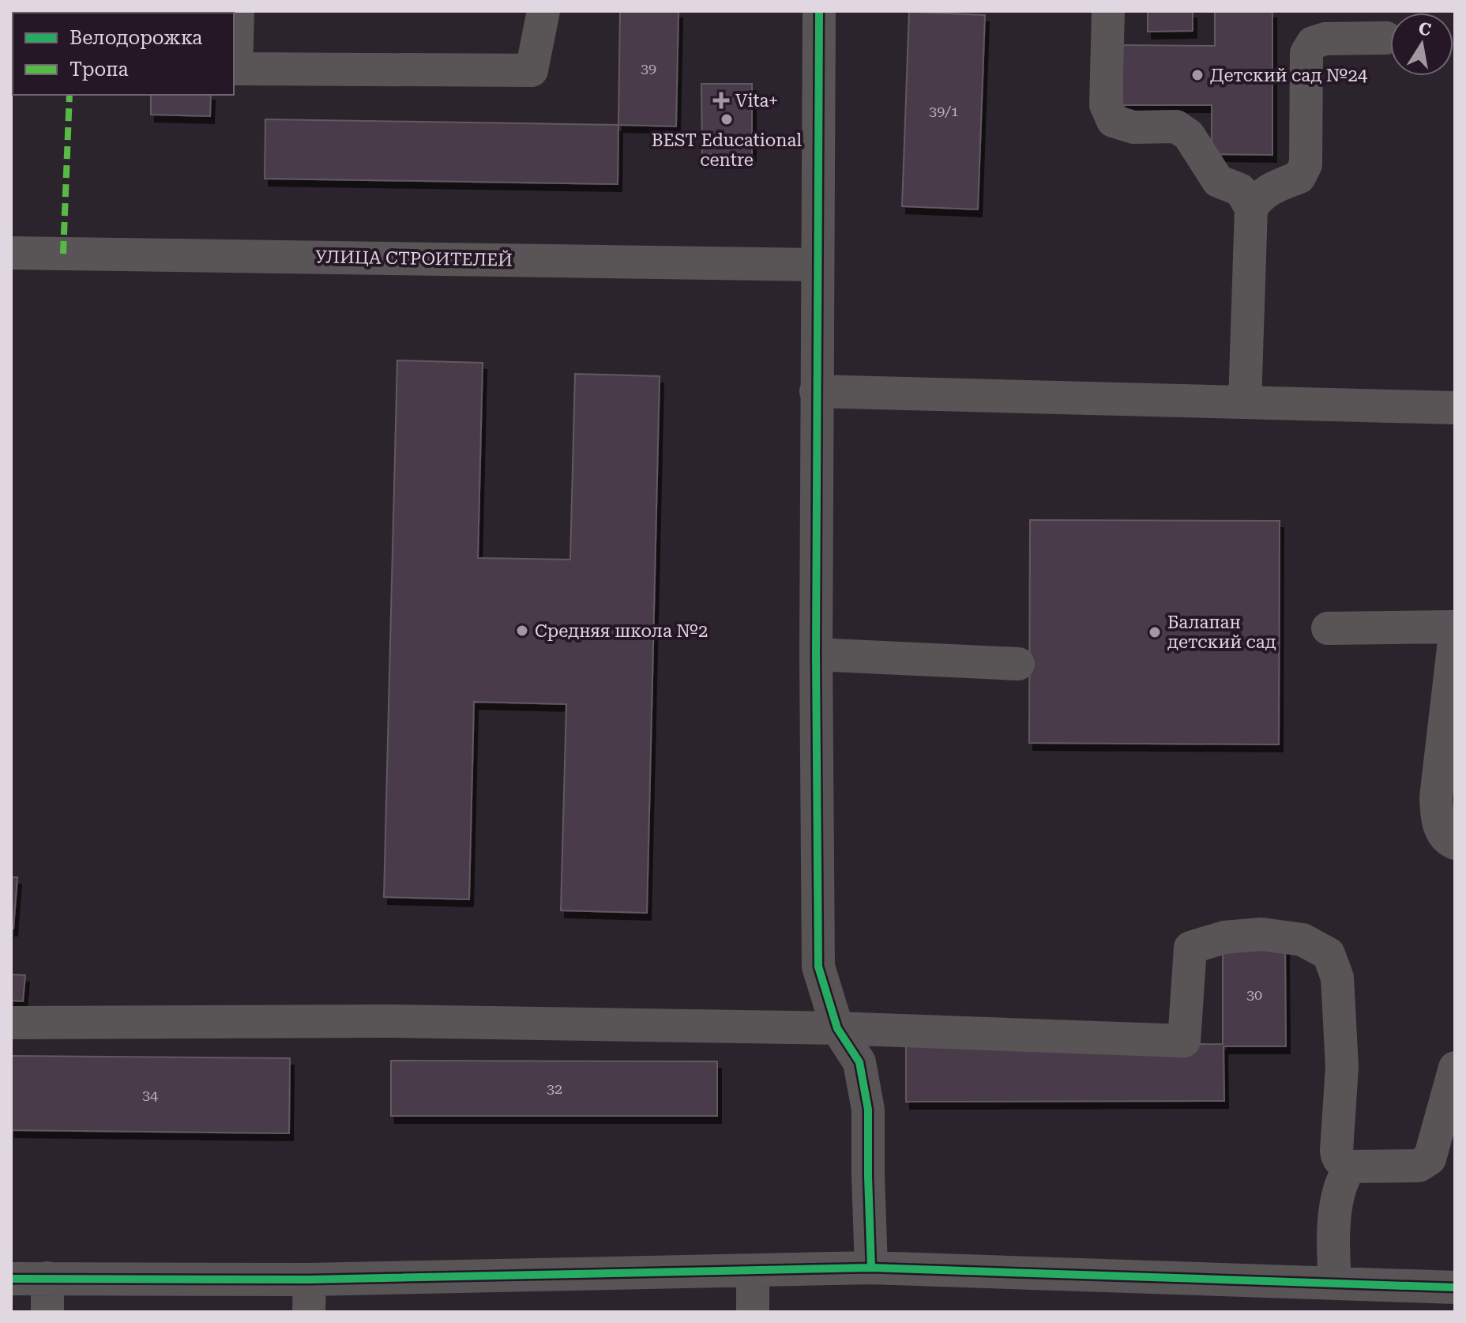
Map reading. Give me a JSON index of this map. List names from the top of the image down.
{
  "streets": {
    "street": ["УЛИЦА СТРОИТЕЛЕЙ"]
  },
  "places": {
    "other": [
      "Детский сад №24",
      "BEST Educational centre",
      "Средняя школа №2",
      "Балапан детский сад"
    ],
    "health": ["Vita+"]
  },
  "house_numbers": [
    "39",
    "39/1",
    "30",
    "32",
    "34"
  ],
  "legend": ["Велодорожка", "Тропа"],
  "north": "top"
}
